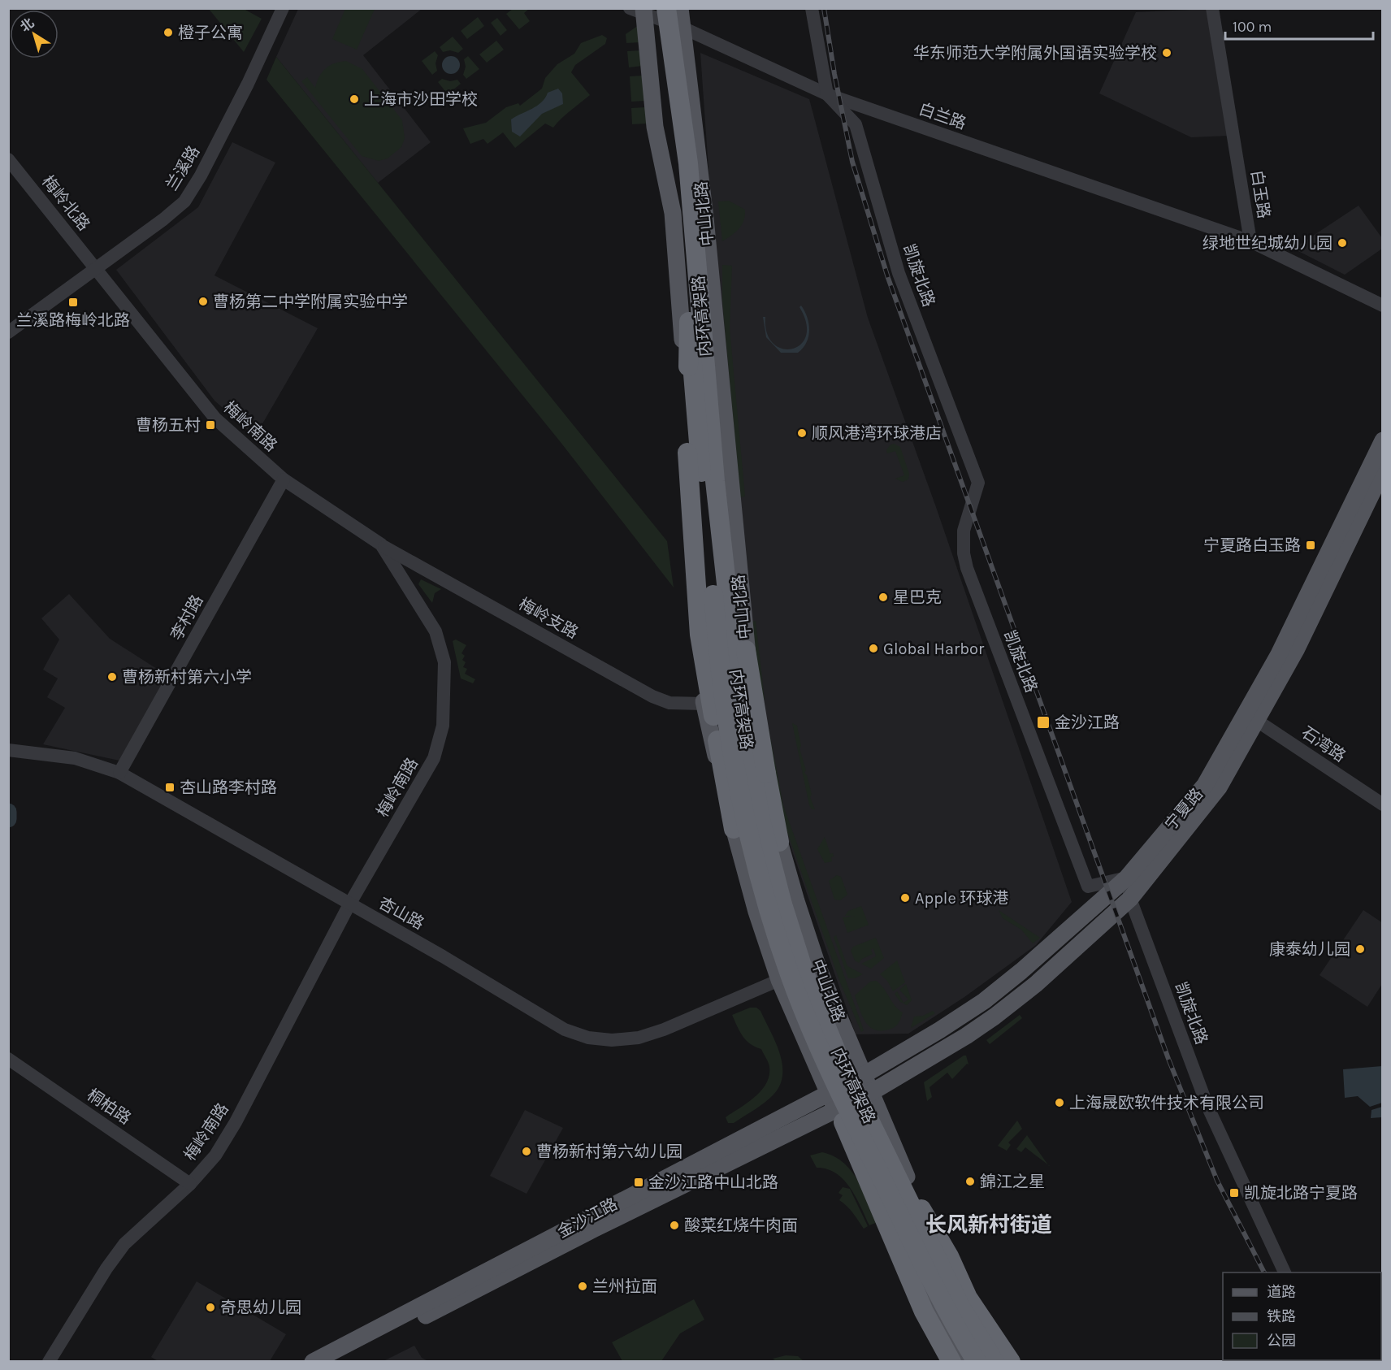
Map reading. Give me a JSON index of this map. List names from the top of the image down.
{
  "streets": {
    "highway": ["内环高架路"],
    "main road": ["中山北路", "宁夏路", "金沙江路"],
    "street": [
      "白兰路",
      "兰溪路",
      "白玉路",
      "梅岭北路",
      "凯旋北路",
      "梅岭南路",
      "李村路",
      "梅岭支路",
      "石湾路",
      "杏山路",
      "桐柏路"
    ]
  },
  "crossings": [
    ["白兰路", "白玉路"],
    ["白兰路", "中山北路"],
    ["白兰路", "凯旋北路"],
    ["白兰路", "内环高架路"],
    ["兰溪路", "梅岭北路"],
    ["兰溪路", "梅岭南路"],
    ["梅岭北路", "梅岭南路"],
    ["中山北路", "内环高架路"],
    ["中山北路", "梅岭支路"],
    ["中山北路", "宁夏路"],
    ["中山北路", "杏山路"],
    ["中山北路", "金沙江路"],
    ["凯旋北路", "宁夏路"],
    ["梅岭南路", "李村路"],
    ["梅岭南路", "梅岭支路"],
    ["梅岭南路", "杏山路"],
    ["梅岭南路", "桐柏路"],
    ["李村路", "杏山路"],
    ["石湾路", "宁夏路"],
    ["宁夏路", "金沙江路"]
  ],
  "districts": ["长风新村街道"],
  "places": {
    "other": [
      "橙子公寓",
      "华东师范大学附属外国语实验学校",
      "上海市沙田学校",
      "绿地世纪城幼儿园",
      "曹杨第二中学附属实验中学",
      "顺风港湾环球港店",
      "星巴克",
      "Global Harbor",
      "曹杨新村第六小学",
      "Apple 环球港",
      "康泰幼儿园",
      "上海晟欧软件技术有限公司",
      "曹杨新村第六幼儿园",
      "錦江之星",
      "酸菜红烧牛肉面",
      "兰州拉面",
      "奇思幼儿园"
    ],
    "transit": [
      "兰溪路梅岭北路",
      "曹杨五村",
      "宁夏路白玉路",
      "金沙江路",
      "杏山路李村路",
      "金沙江路中山北路",
      "凯旋北路宁夏路"
    ]
  },
  "legend": ["道路", "铁路", "公园"],
  "scale_bar": "100 m",
  "north": "top left"
}
